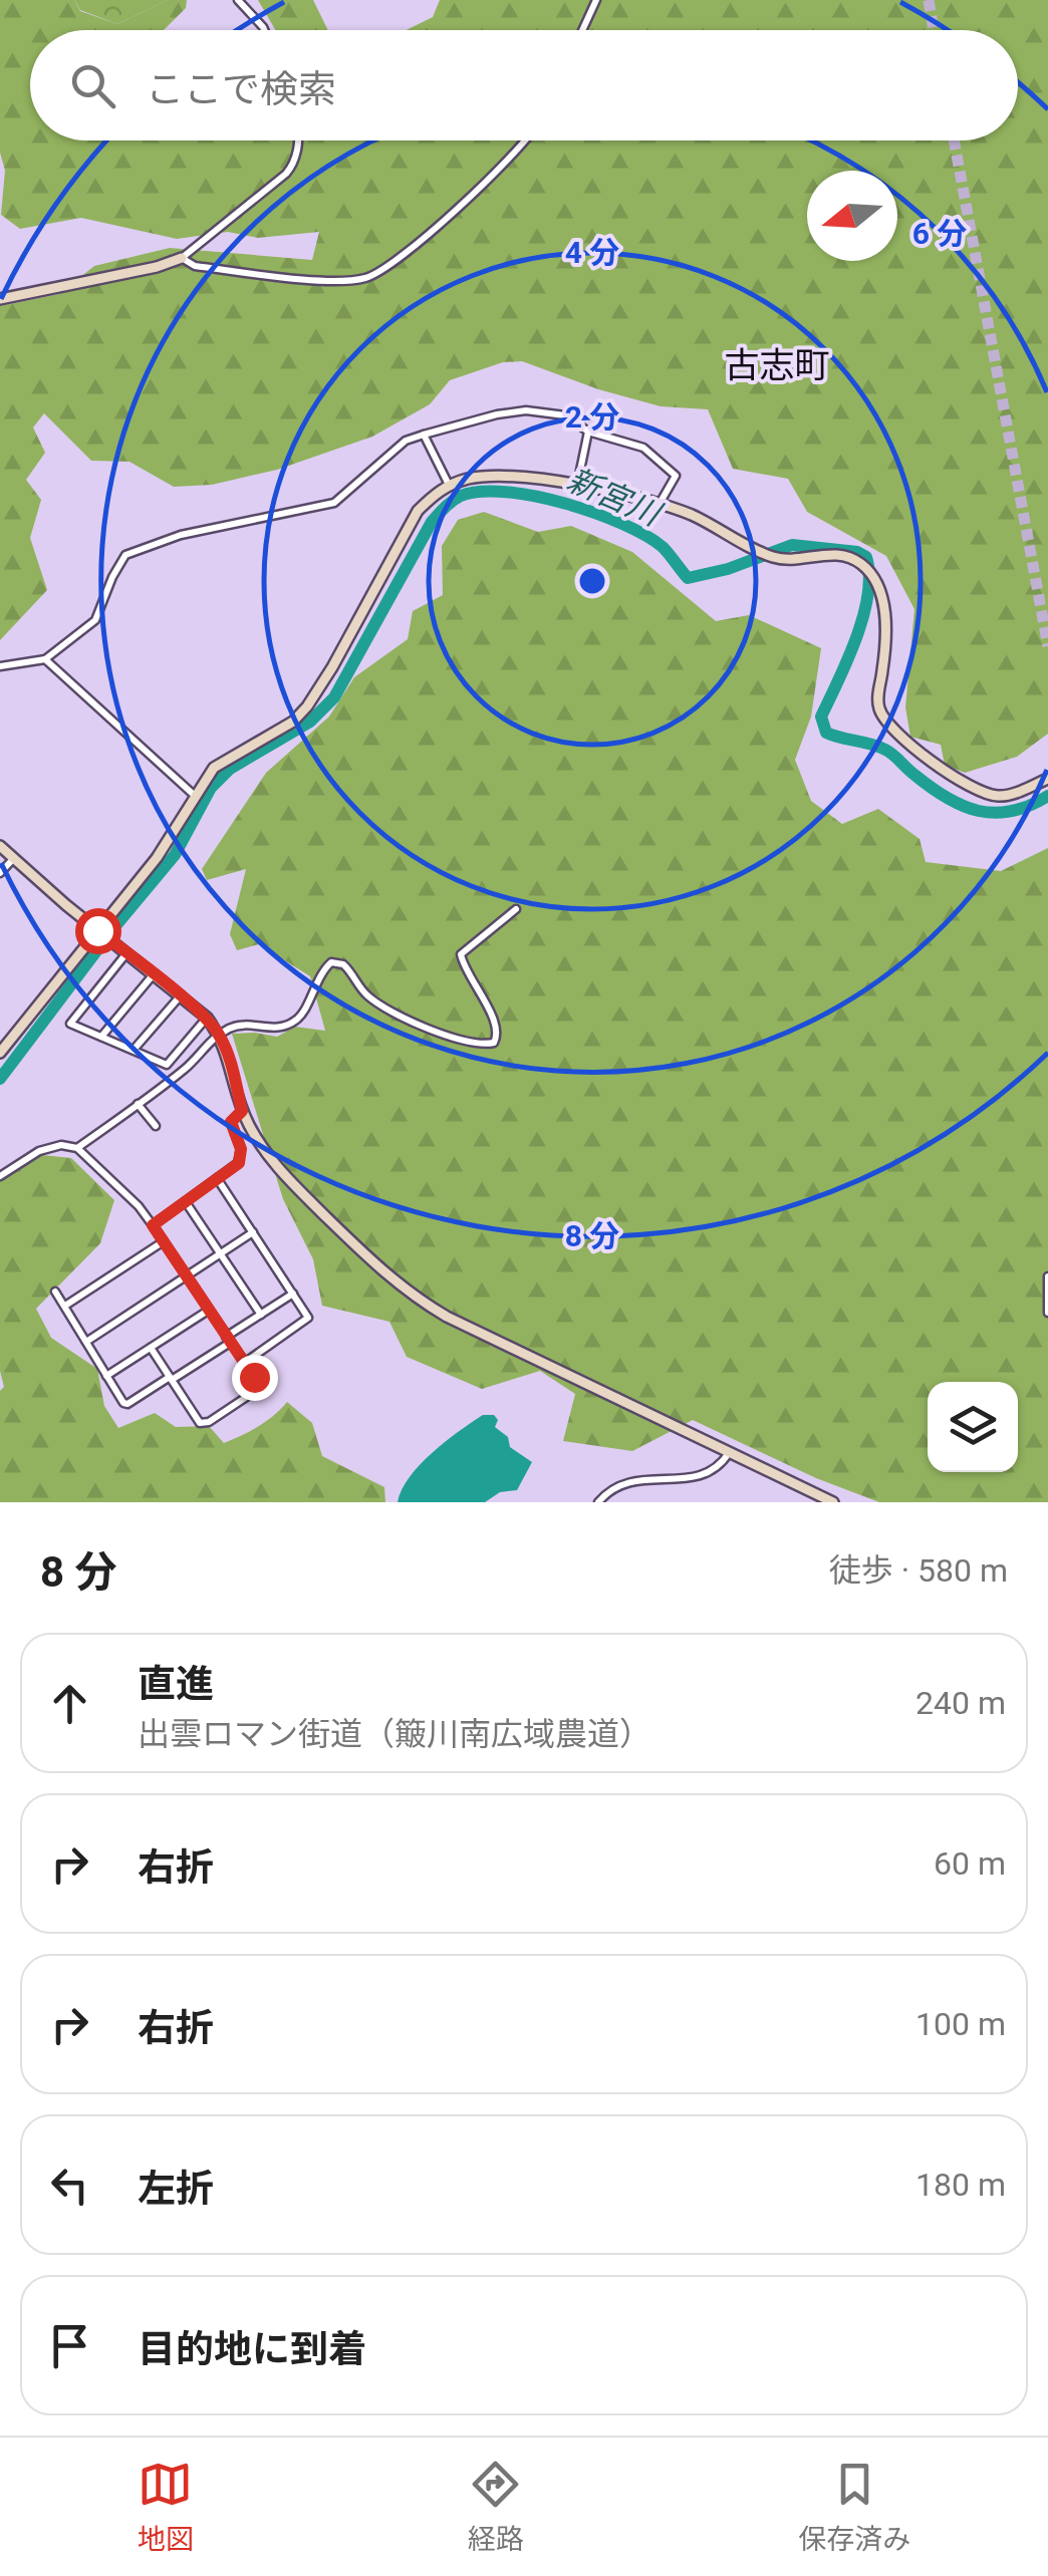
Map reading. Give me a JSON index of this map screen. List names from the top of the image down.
{
  "districts": ["古志町"],
  "water": ["新宮川"],
  "north": "left",
  "page": {
    "search": "ここで検索",
    "heading": ["8 分", "徒歩 · 580 m"],
    "list": [
      ["直進", "出雲ロマン街道（簸川南広域農道）", "240 m"],
      ["右折", "60 m"],
      ["右折", "100 m"],
      ["左折", "180 m"],
      "目的地に到着"
    ],
    "nav": ["地図", "経路", "保存済み"]
  },
  "rings": [
    "6 分",
    "4 分",
    "2 分",
    "8 分"
  ]
}
